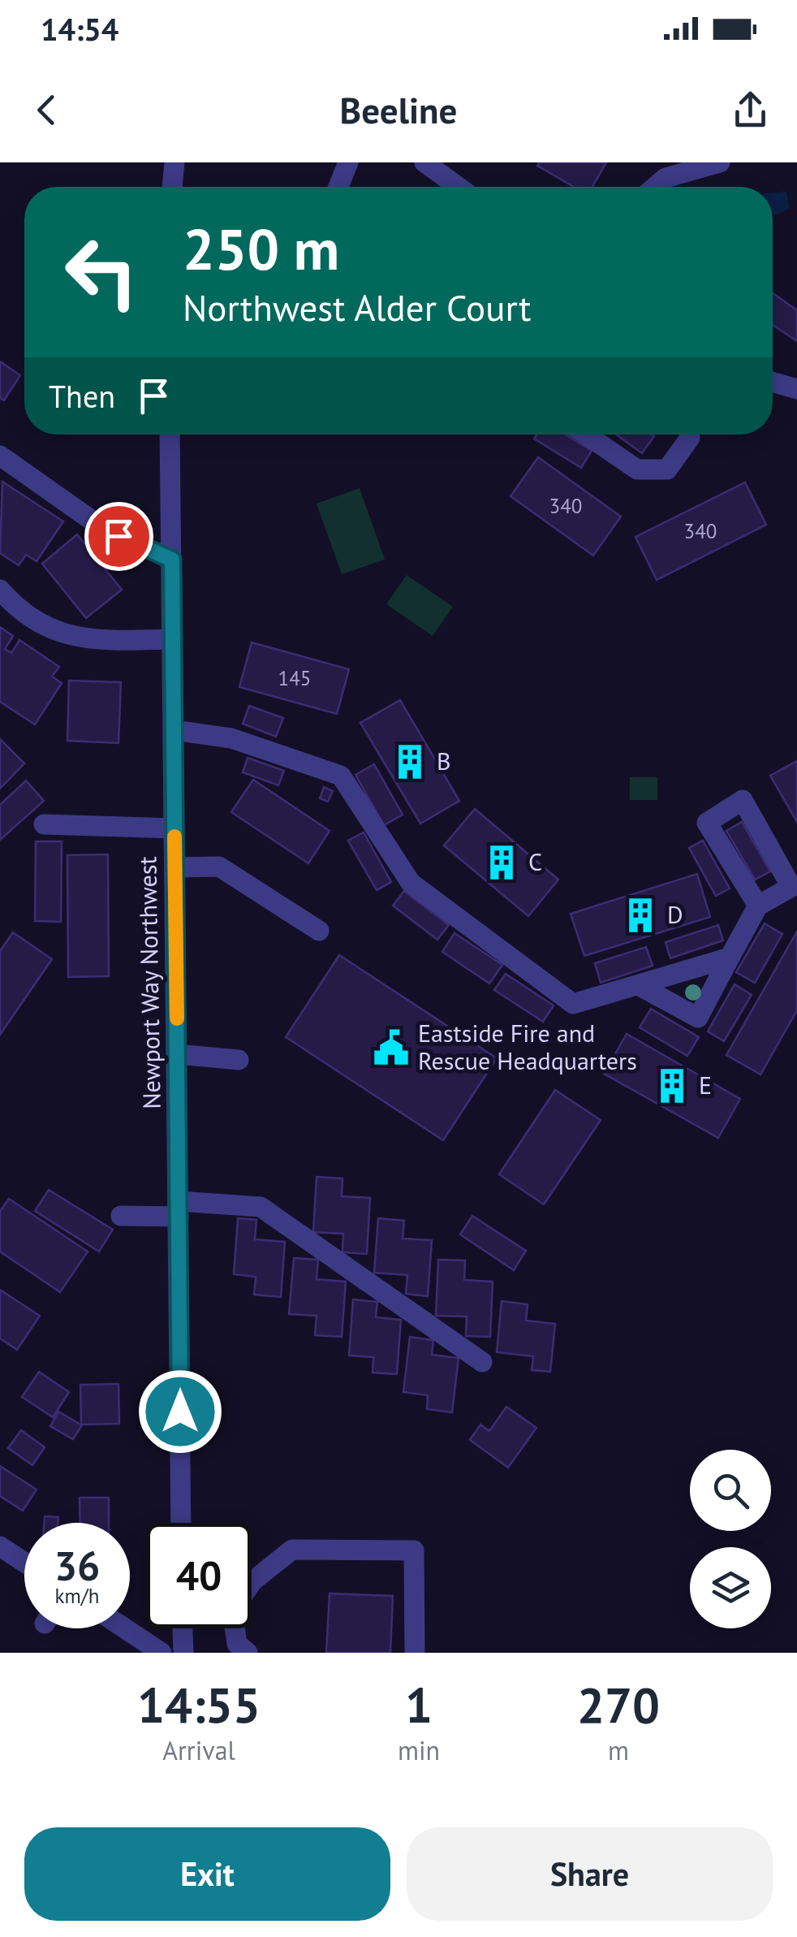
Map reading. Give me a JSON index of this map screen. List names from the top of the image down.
{
  "streets": {
    "street": ["Newport Way Northwest"]
  },
  "places": {
    "building": [
      "B",
      "C",
      "D",
      "E"
    ],
    "public building": ["Eastside Fire and Rescue Headquarters"]
  },
  "house_numbers": ["340", "340", "145"],
  "page": {
    "status": "14:54",
    "header": "Beeline",
    "turn": ["250 m", "Northwest Alder Court"],
    "then": "Then",
    "speed": "36 km/h",
    "limit": "40",
    "eta": [
      "14:55",
      "Arrival",
      "1",
      "min",
      "270",
      "m"
    ],
    "buttons": ["Exit", "Share"]
  }
}
